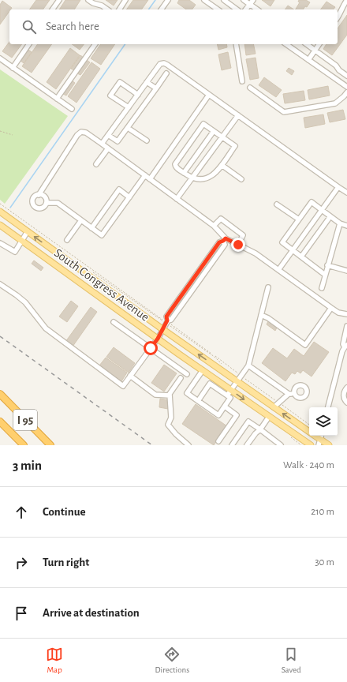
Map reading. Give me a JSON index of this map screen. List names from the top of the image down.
{
  "streets": {
    "highway": ["I 95"],
    "main road": ["South Congress Avenue"]
  },
  "page": {
    "search": "Search here",
    "heading": ["3 min", "Walk · 240 m"],
    "list": [
      ["Continue", "210 m"],
      ["Turn right", "30 m"],
      "Arrive at destination"
    ],
    "nav": ["Map", "Directions", "Saved"]
  }
}
